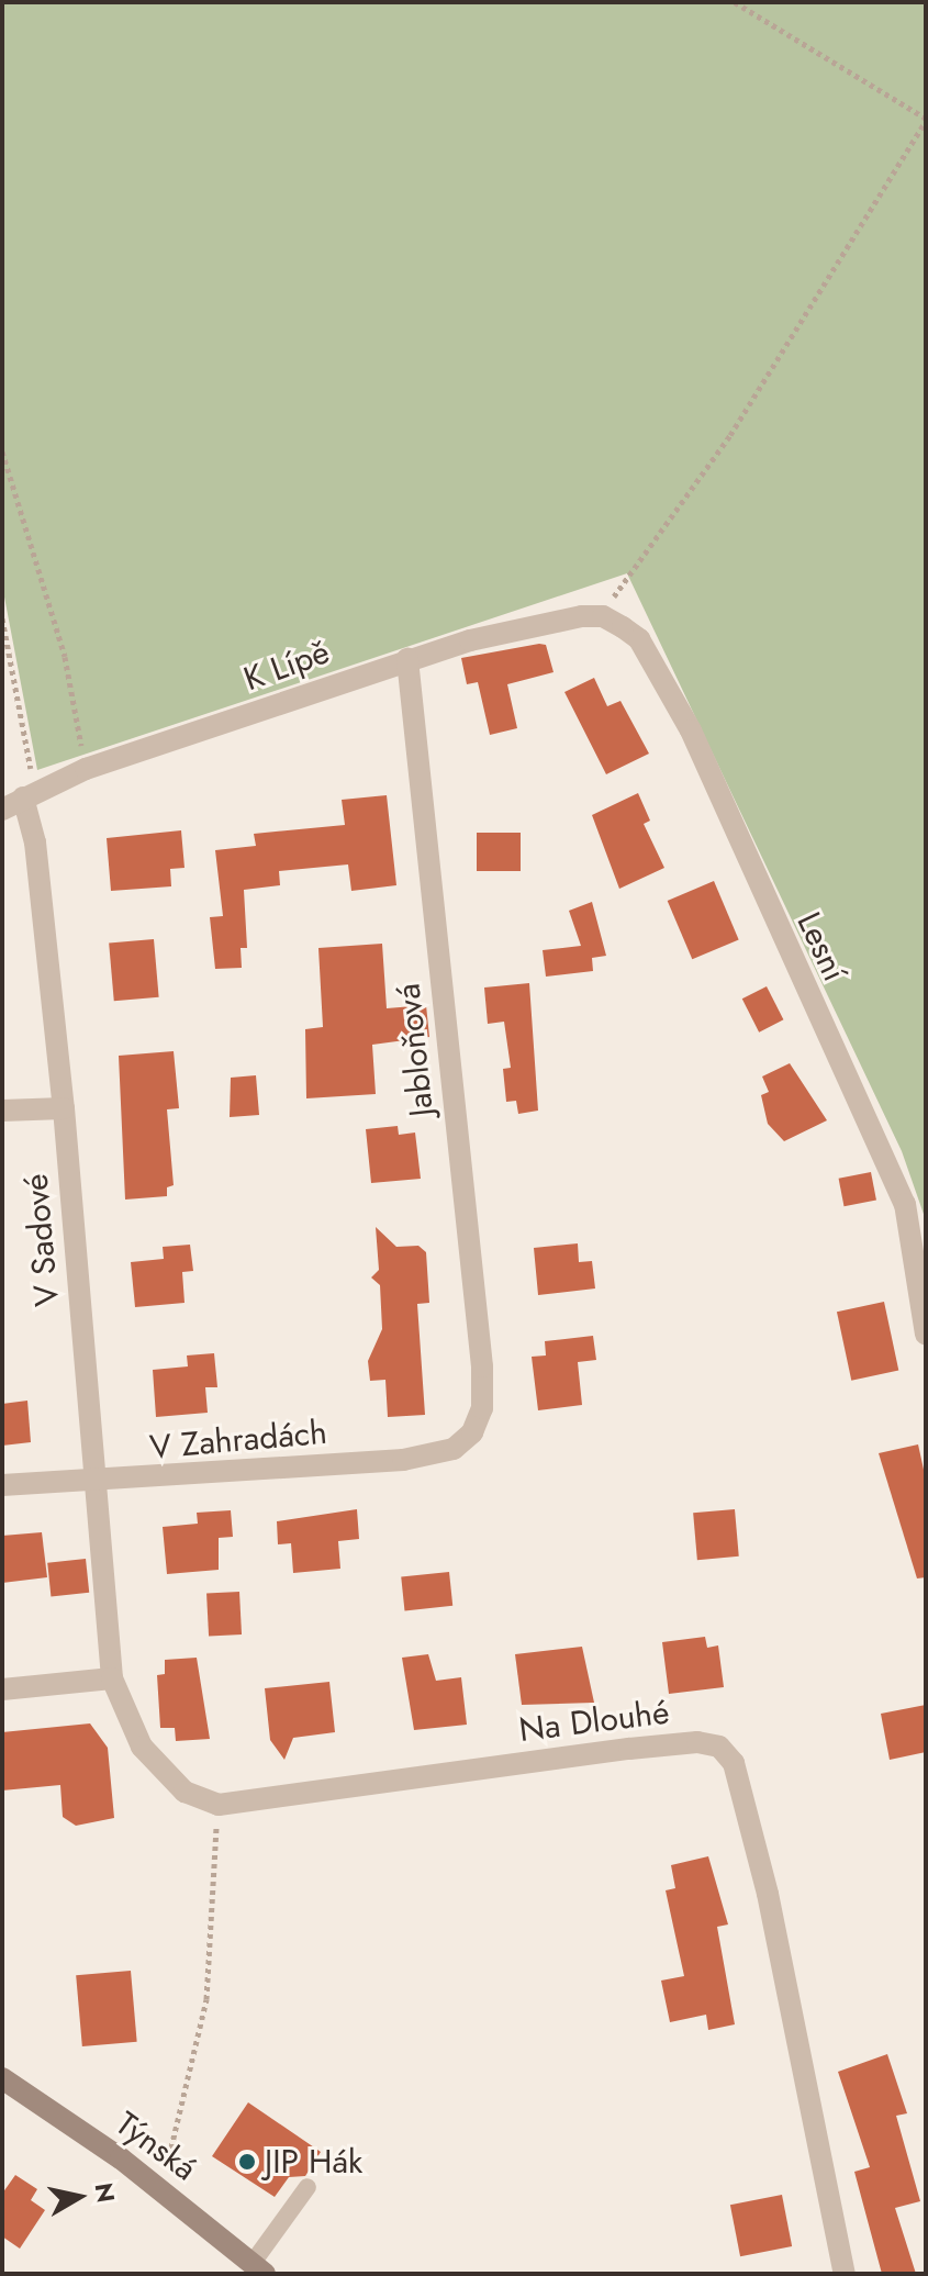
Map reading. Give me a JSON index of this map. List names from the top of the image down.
{
  "streets": {
    "main road": ["Týnská"],
    "street": [
      "K Lípě",
      "Lesní",
      "Jabloňová",
      "V Sadové",
      "V Zahradách",
      "Na Dlouhé"
    ]
  },
  "crossings": [
    ["K Lípě", "Lesní"],
    ["K Lípě", "Jabloňová"],
    ["K Lípě", "V Sadové"],
    ["Jabloňová", "V Zahradách"],
    ["V Sadové", "V Zahradách"]
  ],
  "places": ["JIP Hák"],
  "north": "right"
}
